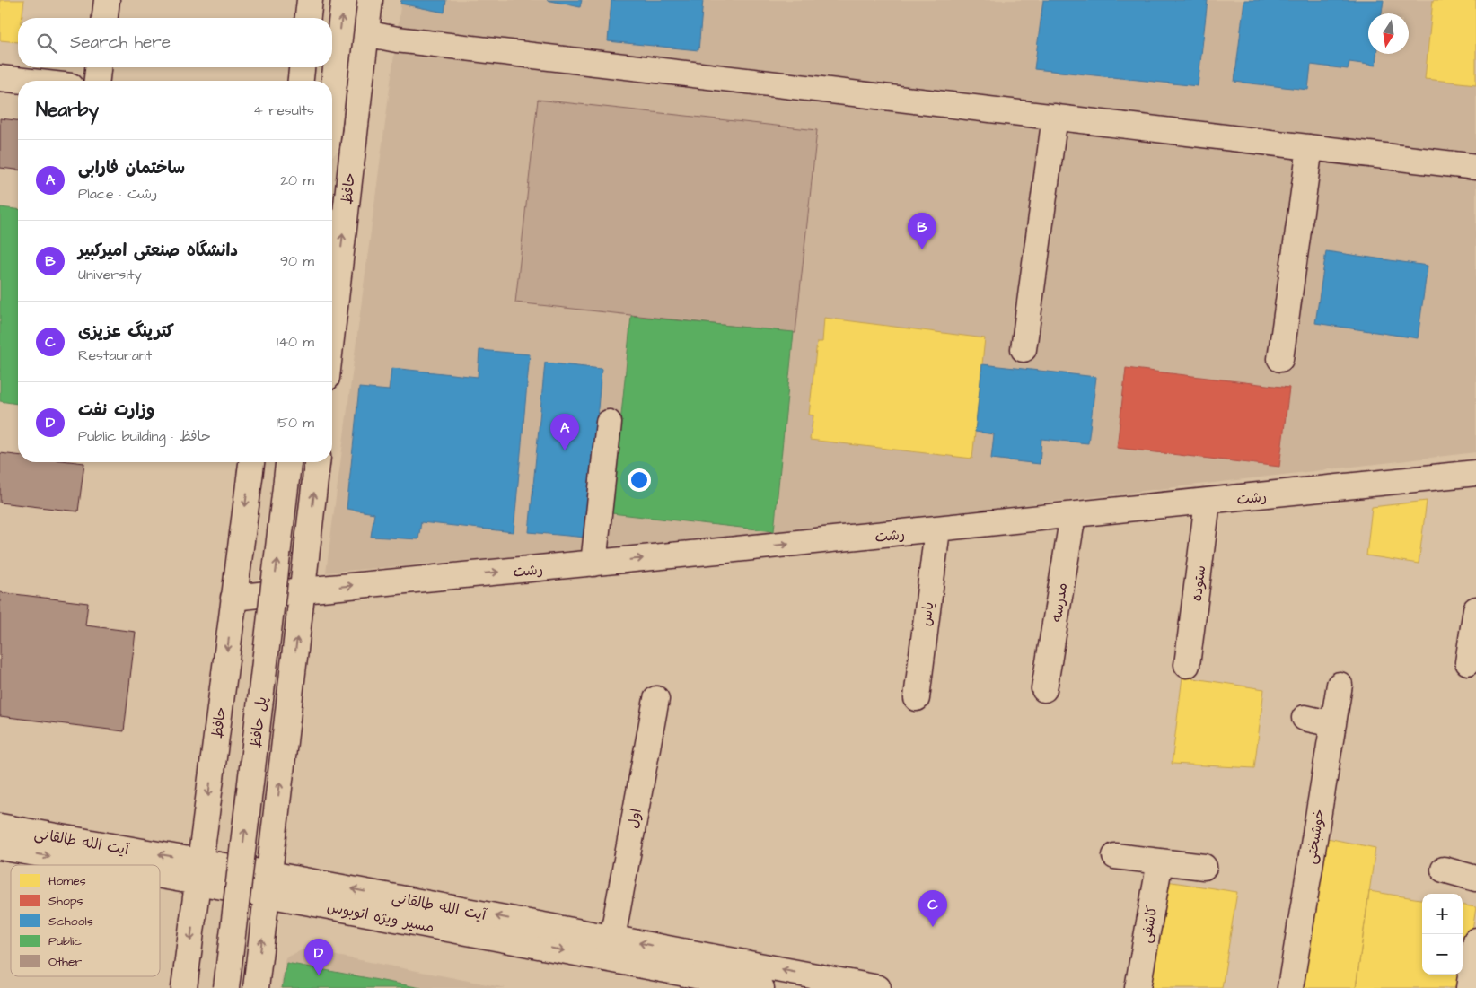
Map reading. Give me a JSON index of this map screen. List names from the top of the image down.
{
  "streets": {
    "main road": [
      "حافظ",
      "رشت",
      "ستوده",
      "مدرسه",
      "یاس",
      "پل حافظ",
      "اول",
      "خوشبختی",
      "آیت الله طالقانی",
      "مسیر ویژه اتوبوس",
      "کاشفی"
    ]
  },
  "crossings": [
    ["حافظ", "رشت"],
    ["حافظ", "آیت الله طالقانی"],
    ["رشت", "ستوده"],
    ["رشت", "مدرسه"],
    ["رشت", "یاس"],
    ["اول", "آیت الله طالقانی"],
    ["آیت الله طالقانی", "مسیر ویژه اتوبوس"]
  ],
  "one_way": ["رشت", "آیت الله طالقانی", "مسیر ویژه اتوبوس"],
  "legend": [
    "Homes",
    "Shops",
    "Schools",
    "Public",
    "Other"
  ],
  "north": "bottom",
  "page": {
    "search": "Search here",
    "heading": ["Nearby", "4 results"],
    "list": [
      {
        "mark": "A",
        "name": "ساختمان فارابی",
        "note": "Place · رشت",
        "value": "20 m"
      },
      {
        "mark": "B",
        "name": "دانشگاه صنعتی امیرکبیر",
        "note": "University",
        "value": "90 m"
      },
      {
        "mark": "C",
        "name": "کترینگ عزیزی",
        "note": "Restaurant",
        "value": "140 m"
      },
      {
        "mark": "D",
        "name": "وزارت نفت",
        "note": "Public building · حافظ",
        "value": "150 m"
      }
    ],
    "pins": [
      "B",
      "A",
      "C",
      "D"
    ],
    "map_buttons": ["+", "−"]
  }
}
